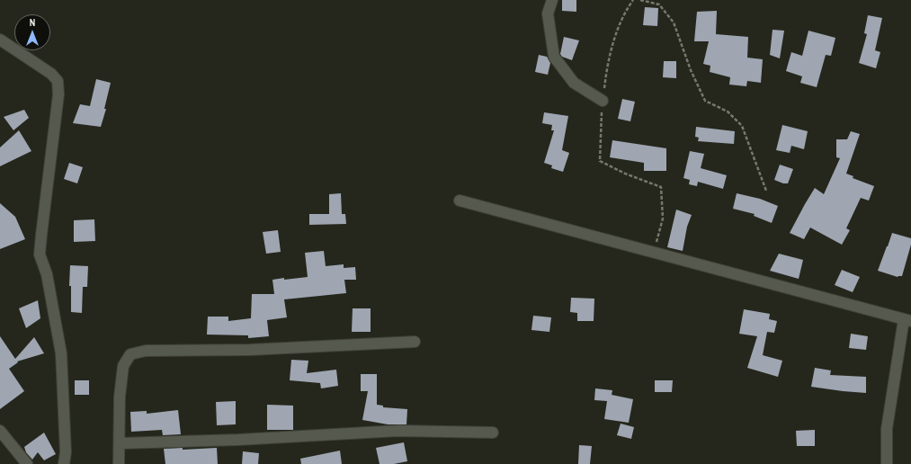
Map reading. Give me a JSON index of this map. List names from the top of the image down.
{
  "north": "top"
}
